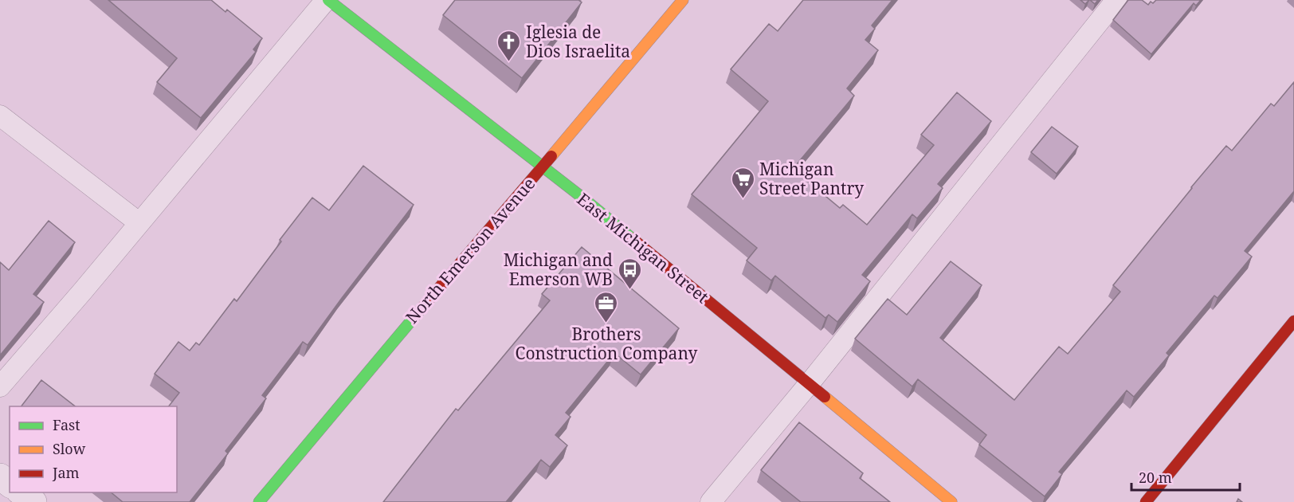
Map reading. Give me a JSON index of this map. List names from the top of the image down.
{
  "streets": {
    "main road": ["East Michigan Street", "North Emerson Avenue"]
  },
  "crossings": [
    ["East Michigan Street", "North Emerson Avenue"]
  ],
  "places": {
    "church": ["Iglesia de Dios Israelita"],
    "supermarket": ["Michigan Street Pantry"],
    "bus stop": ["Michigan and Emerson WB"],
    "office": ["Brothers Construction Company"]
  },
  "legend": ["Fast", "Slow", "Jam"],
  "scale_bar": "20 m"
}
